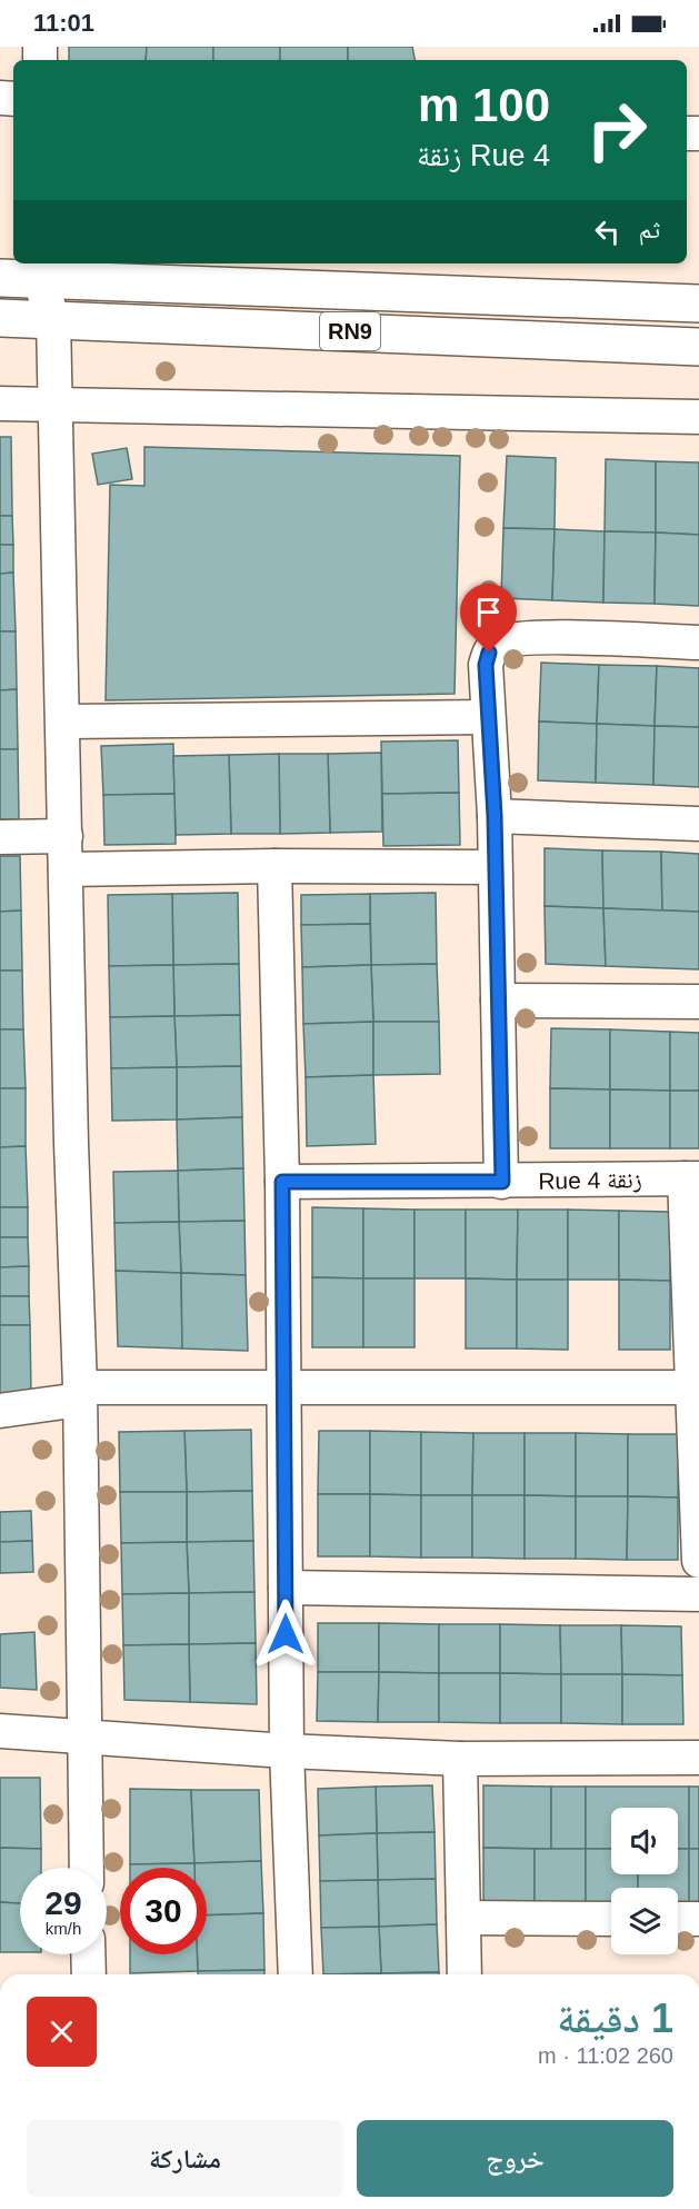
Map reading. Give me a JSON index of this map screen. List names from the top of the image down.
{
  "streets": {
    "highway": ["RN9"],
    "street": ["Rue 4 زنقة"]
  },
  "page": {
    "status": "11:01",
    "turn": ["100 m", "Rue 4 زنقة"],
    "then": "ثم",
    "speed": "29 km/h",
    "limit": "30",
    "heading": ["1 دقيقة", "260 m · 11:02"],
    "buttons": ["خروج", "مشاركة"]
  }
}
